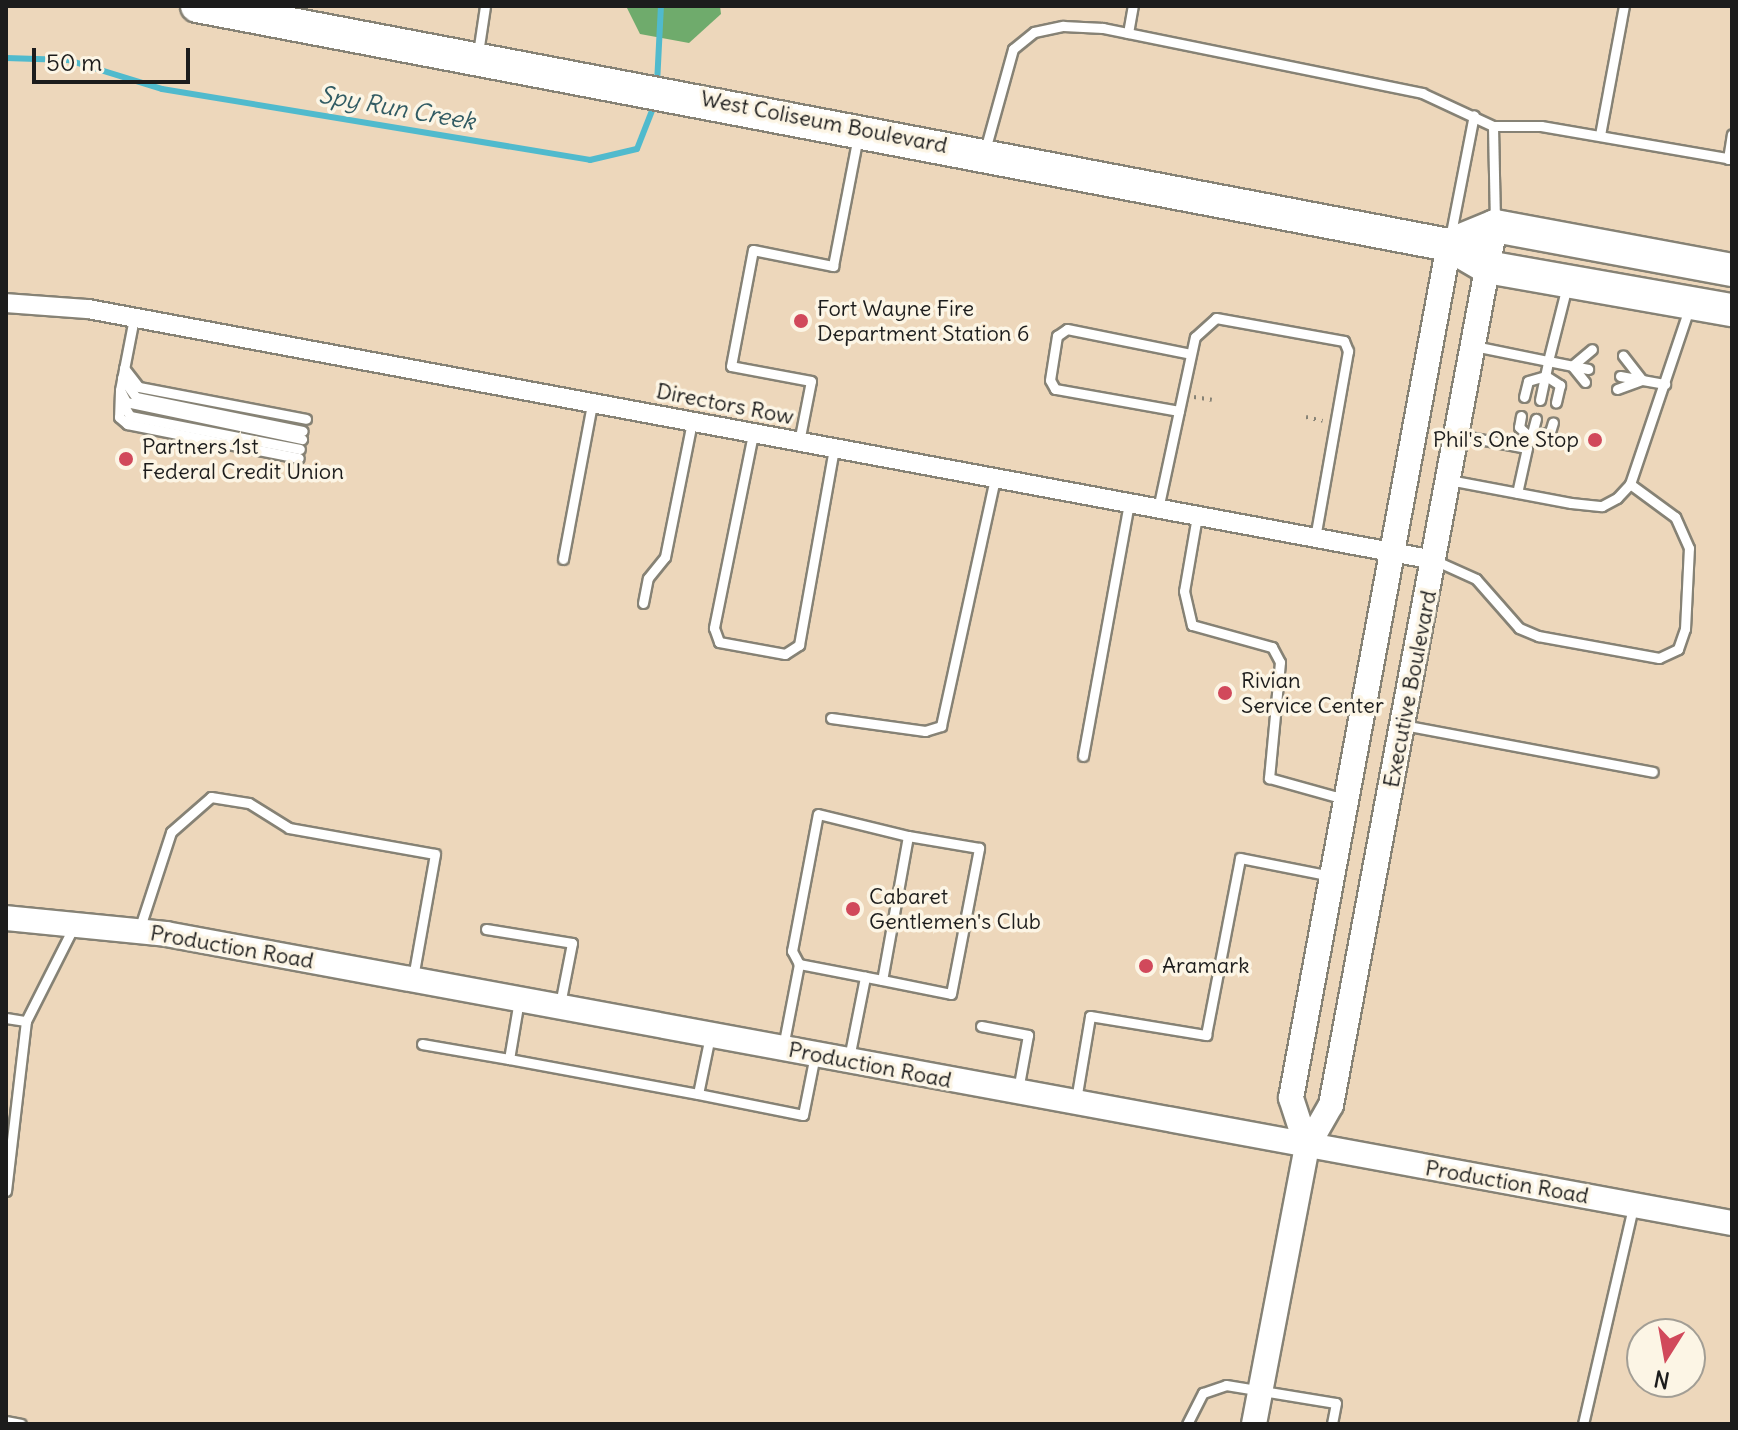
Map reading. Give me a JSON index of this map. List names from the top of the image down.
{
  "streets": {
    "highway": ["West Coliseum Boulevard"],
    "main road": ["Executive Boulevard", "Production Road"],
    "street": ["Directors Row"]
  },
  "crossings": [
    ["West Coliseum Boulevard", "Executive Boulevard"],
    ["Directors Row", "Executive Boulevard"],
    ["Executive Boulevard", "Production Road"]
  ],
  "water": ["Spy Run Creek"],
  "places": [
    "Fort Wayne Fire Department Station 6",
    "Phil's One Stop",
    "Partners 1st Federal Credit Union",
    "Rivian Service Center",
    "Cabaret Gentlemen's Club",
    "Aramark"
  ],
  "scale_bar": "50 m",
  "north": "bottom"
}
